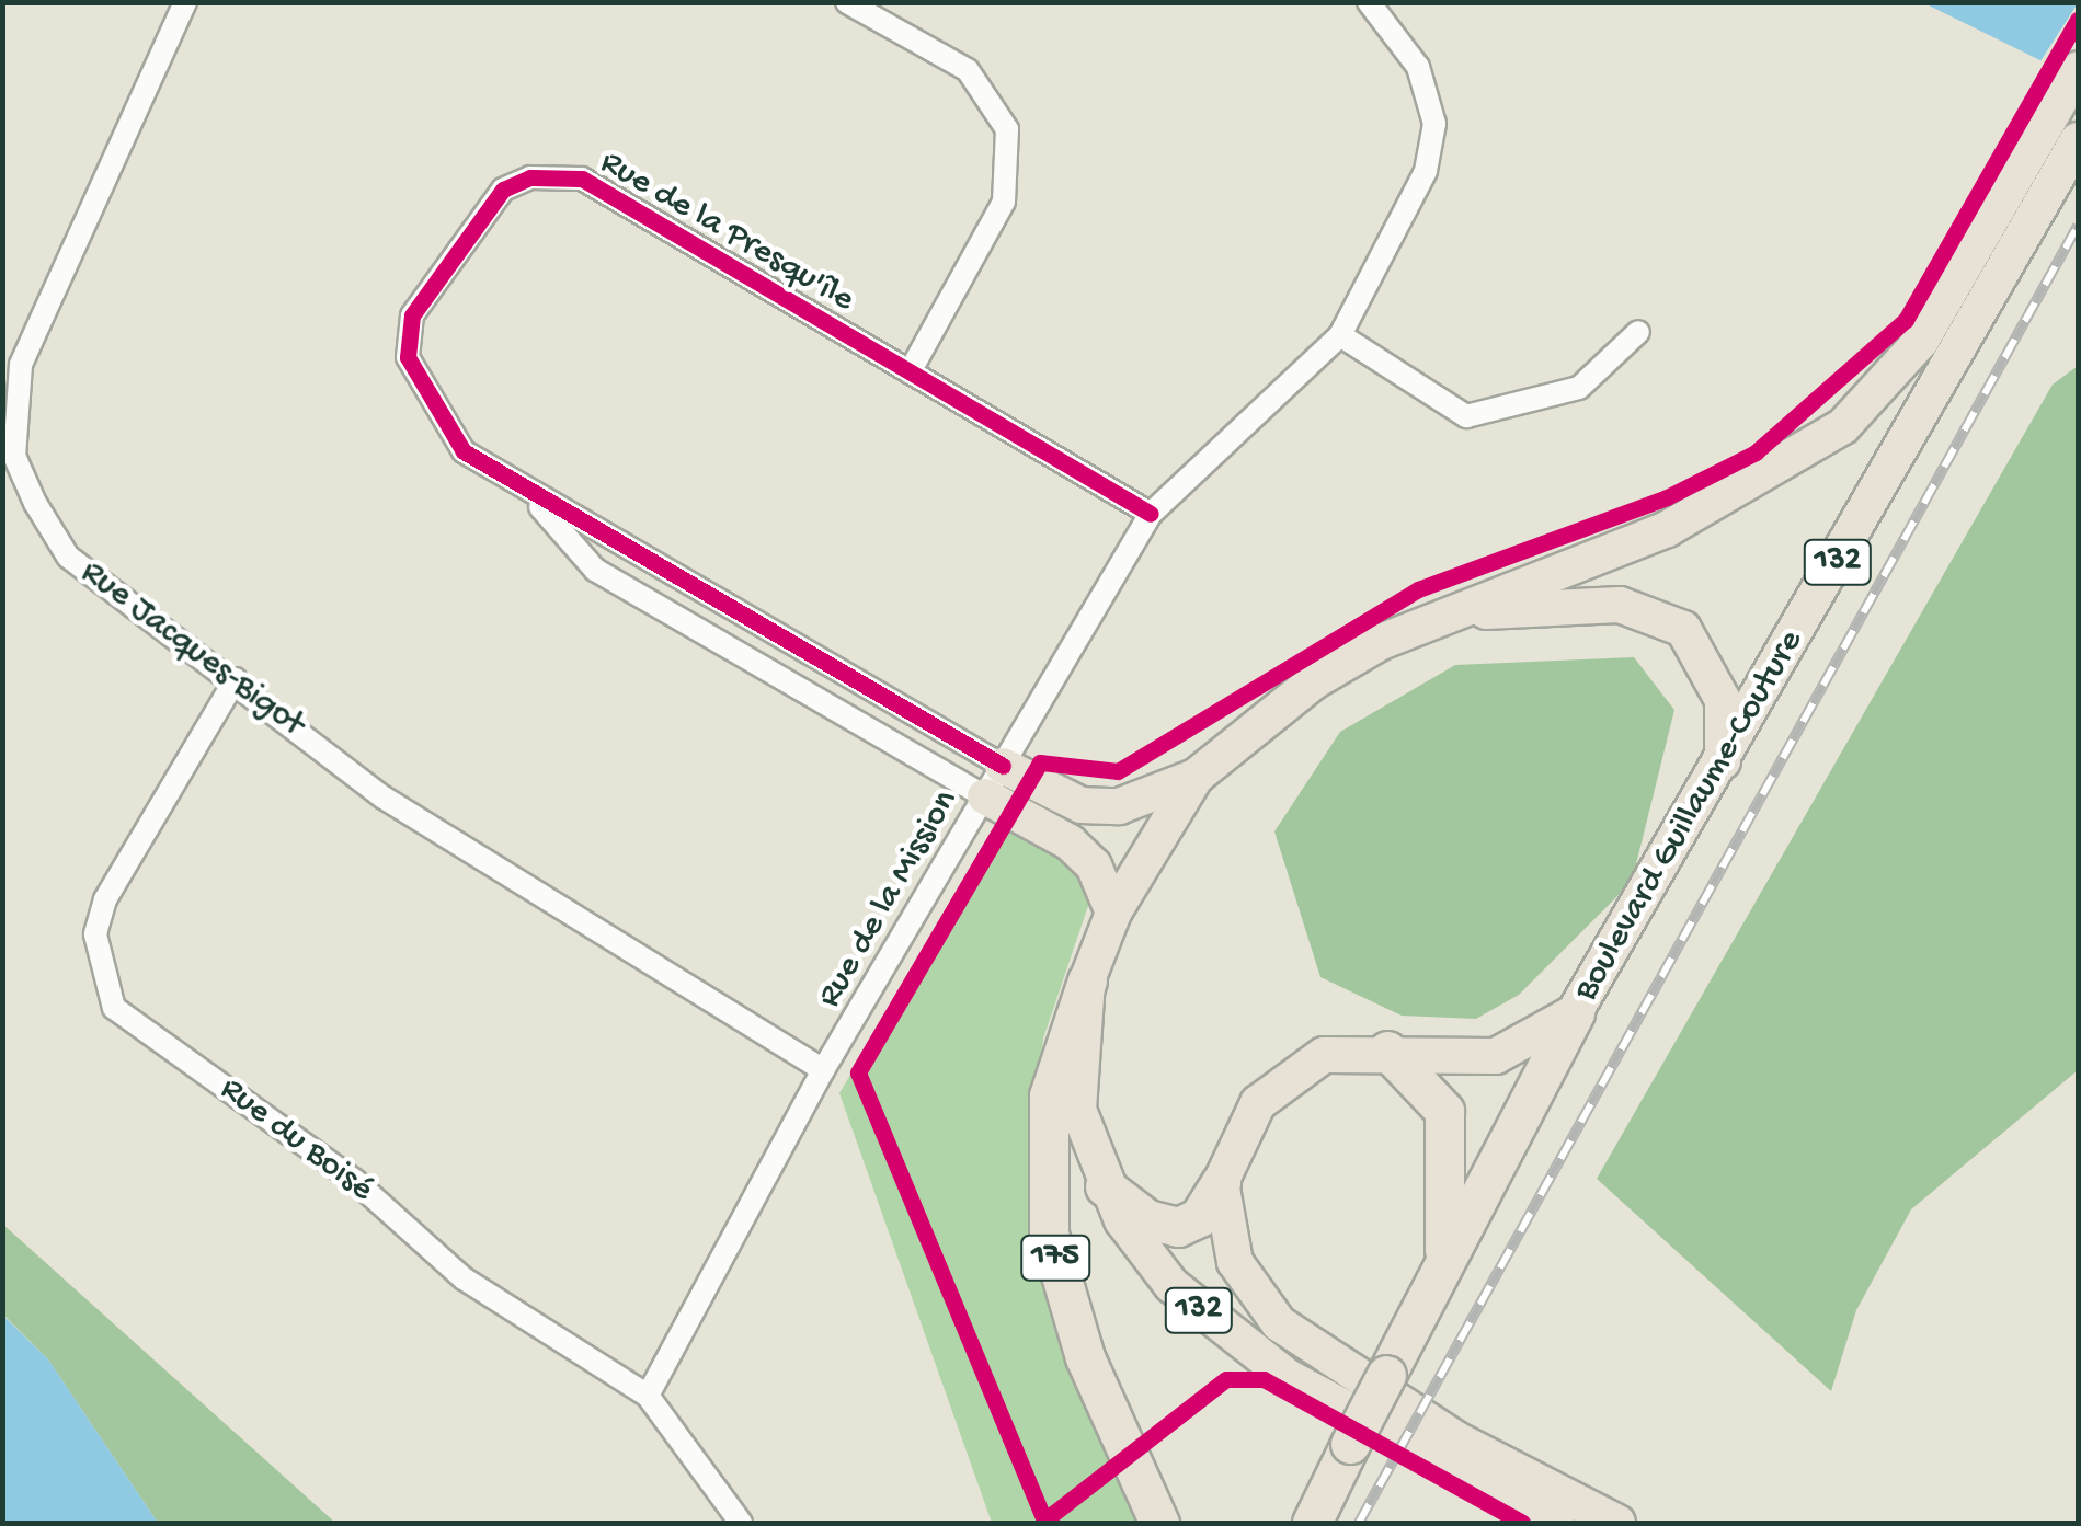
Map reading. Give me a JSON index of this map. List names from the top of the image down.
{
  "streets": {
    "highway": ["Boulevard Guillaume-Couture", "175"],
    "main road": ["132"],
    "street": [
      "Rue de la Presqu'île",
      "Rue Jacques-Bigot",
      "Rue de la Mission",
      "Rue du Boisé"
    ]
  },
  "crossings": [
    ["Rue de la Presqu'île", "Rue de la Mission"],
    ["132", "175"],
    ["Rue Jacques-Bigot", "Rue de la Mission"],
    ["Rue Jacques-Bigot", "Rue du Boisé"],
    ["Rue de la Mission", "Rue du Boisé"]
  ]
}
